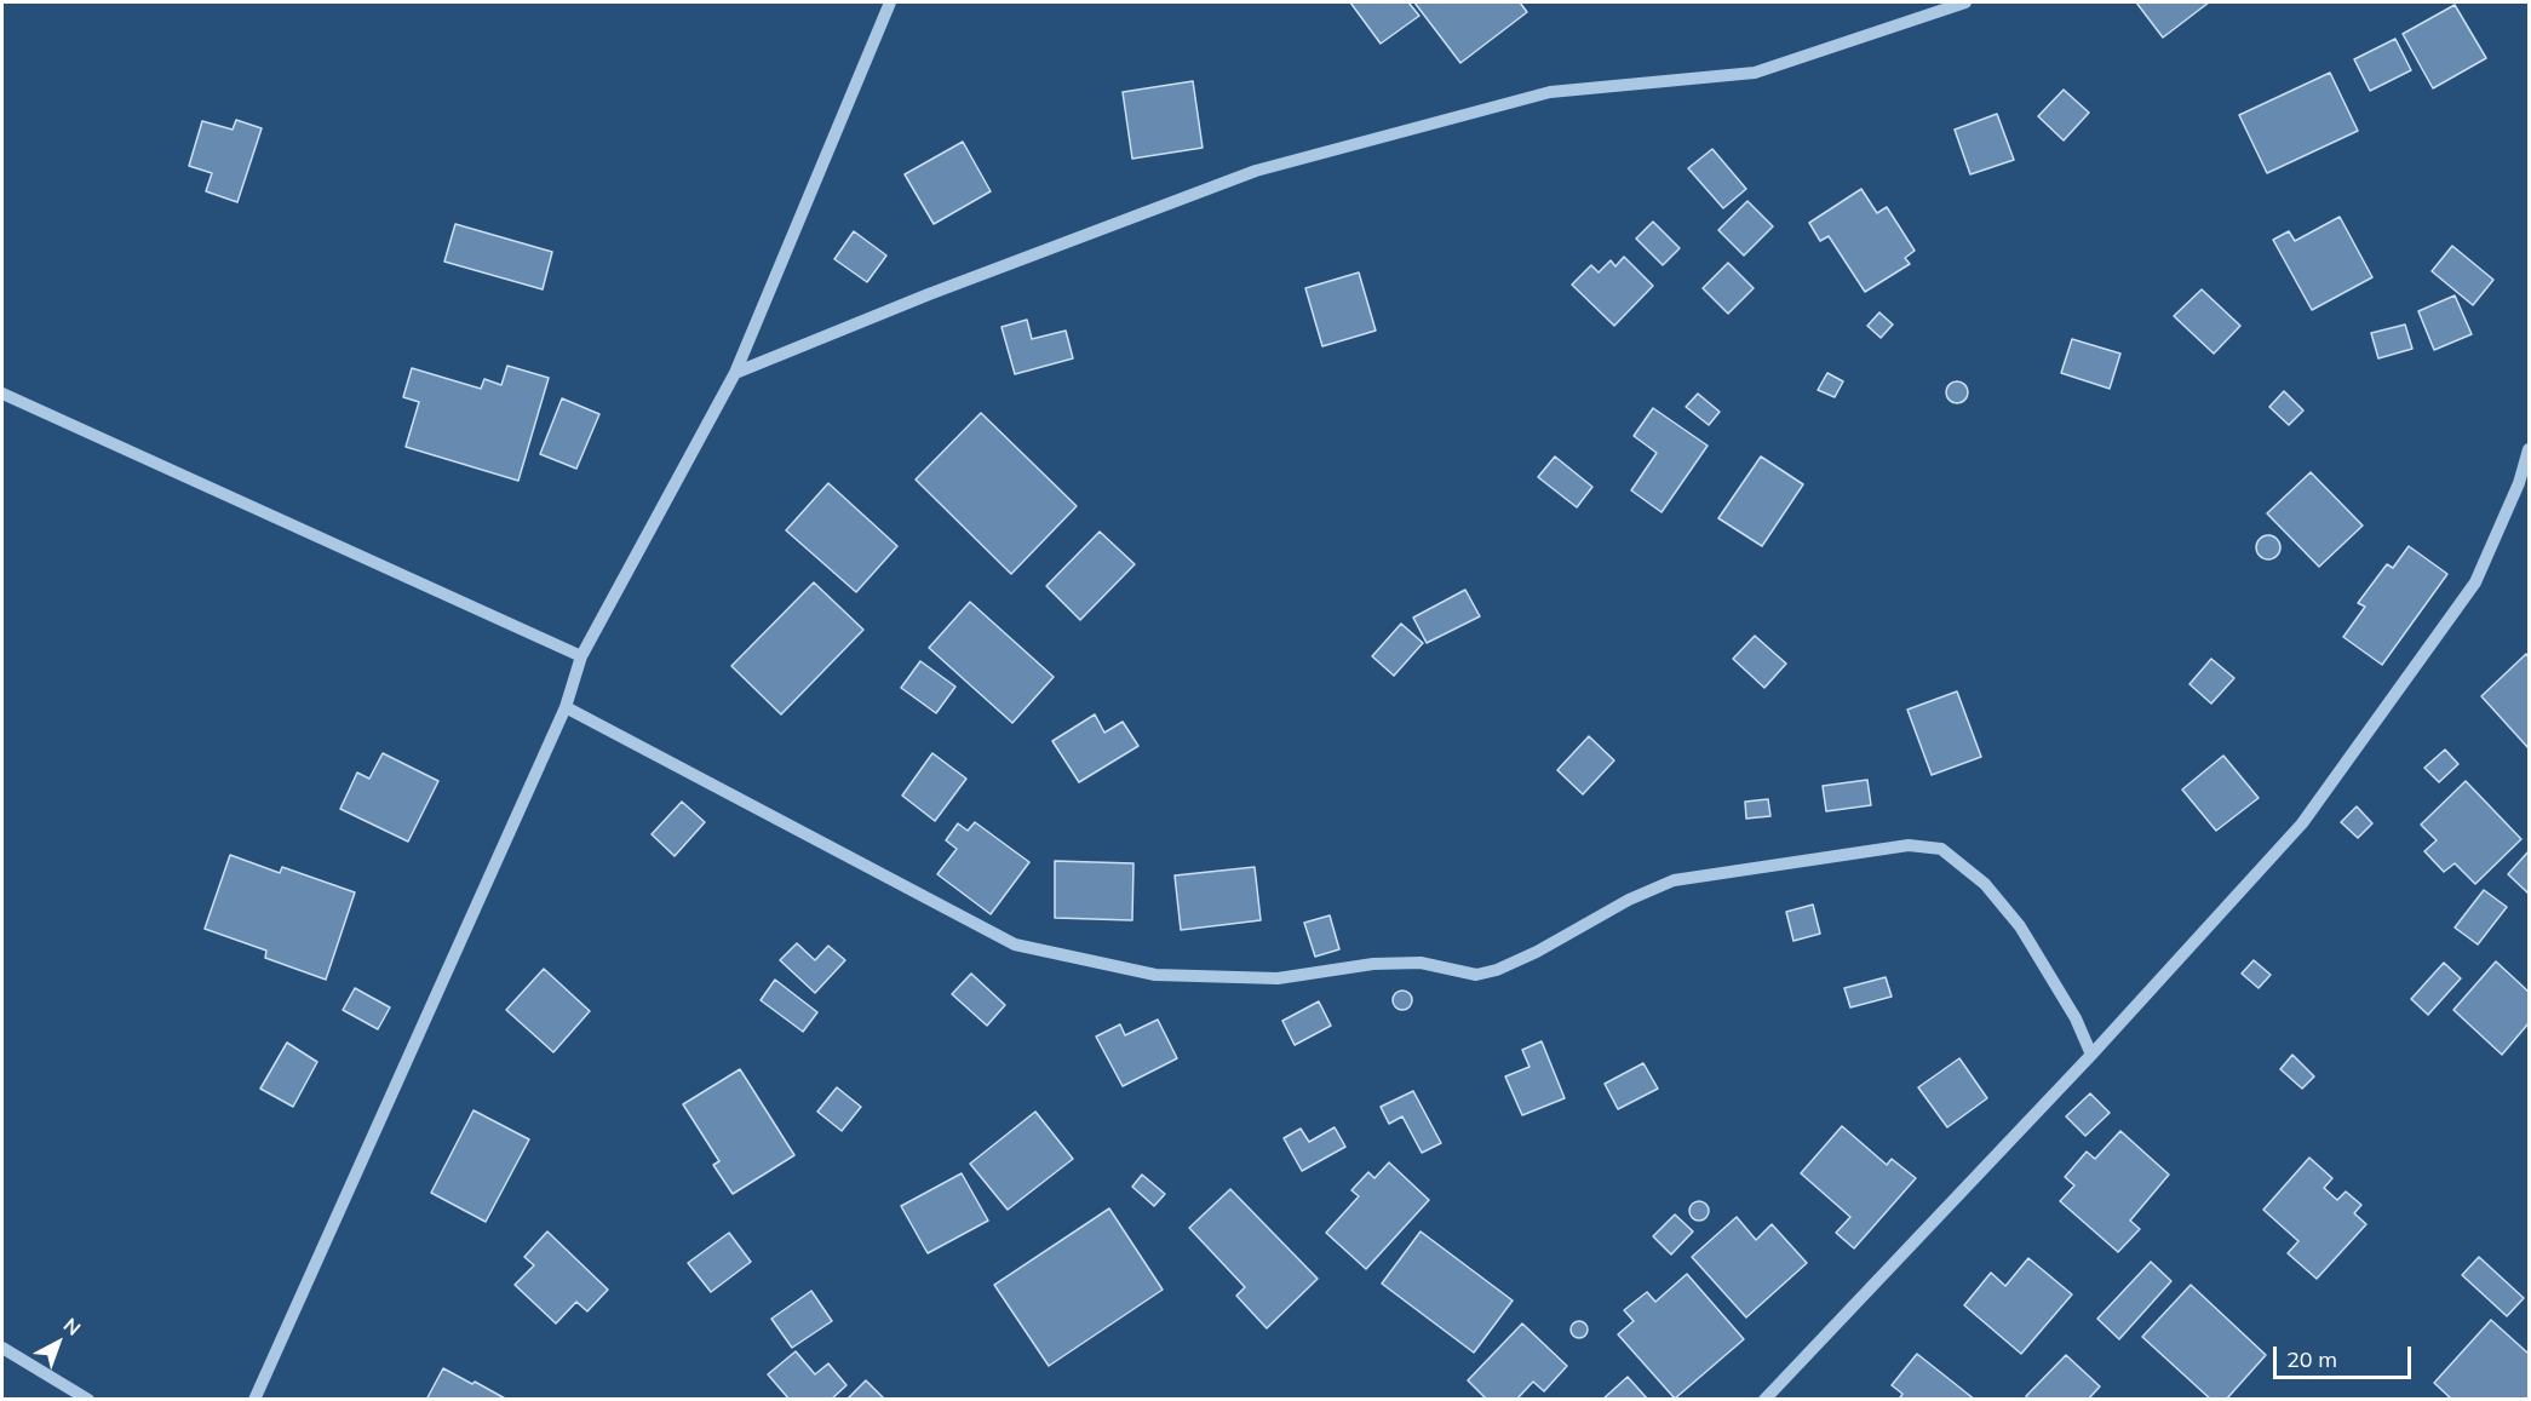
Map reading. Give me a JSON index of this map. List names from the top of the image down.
{
  "scale_bar": "20 m",
  "north": "top right"
}
